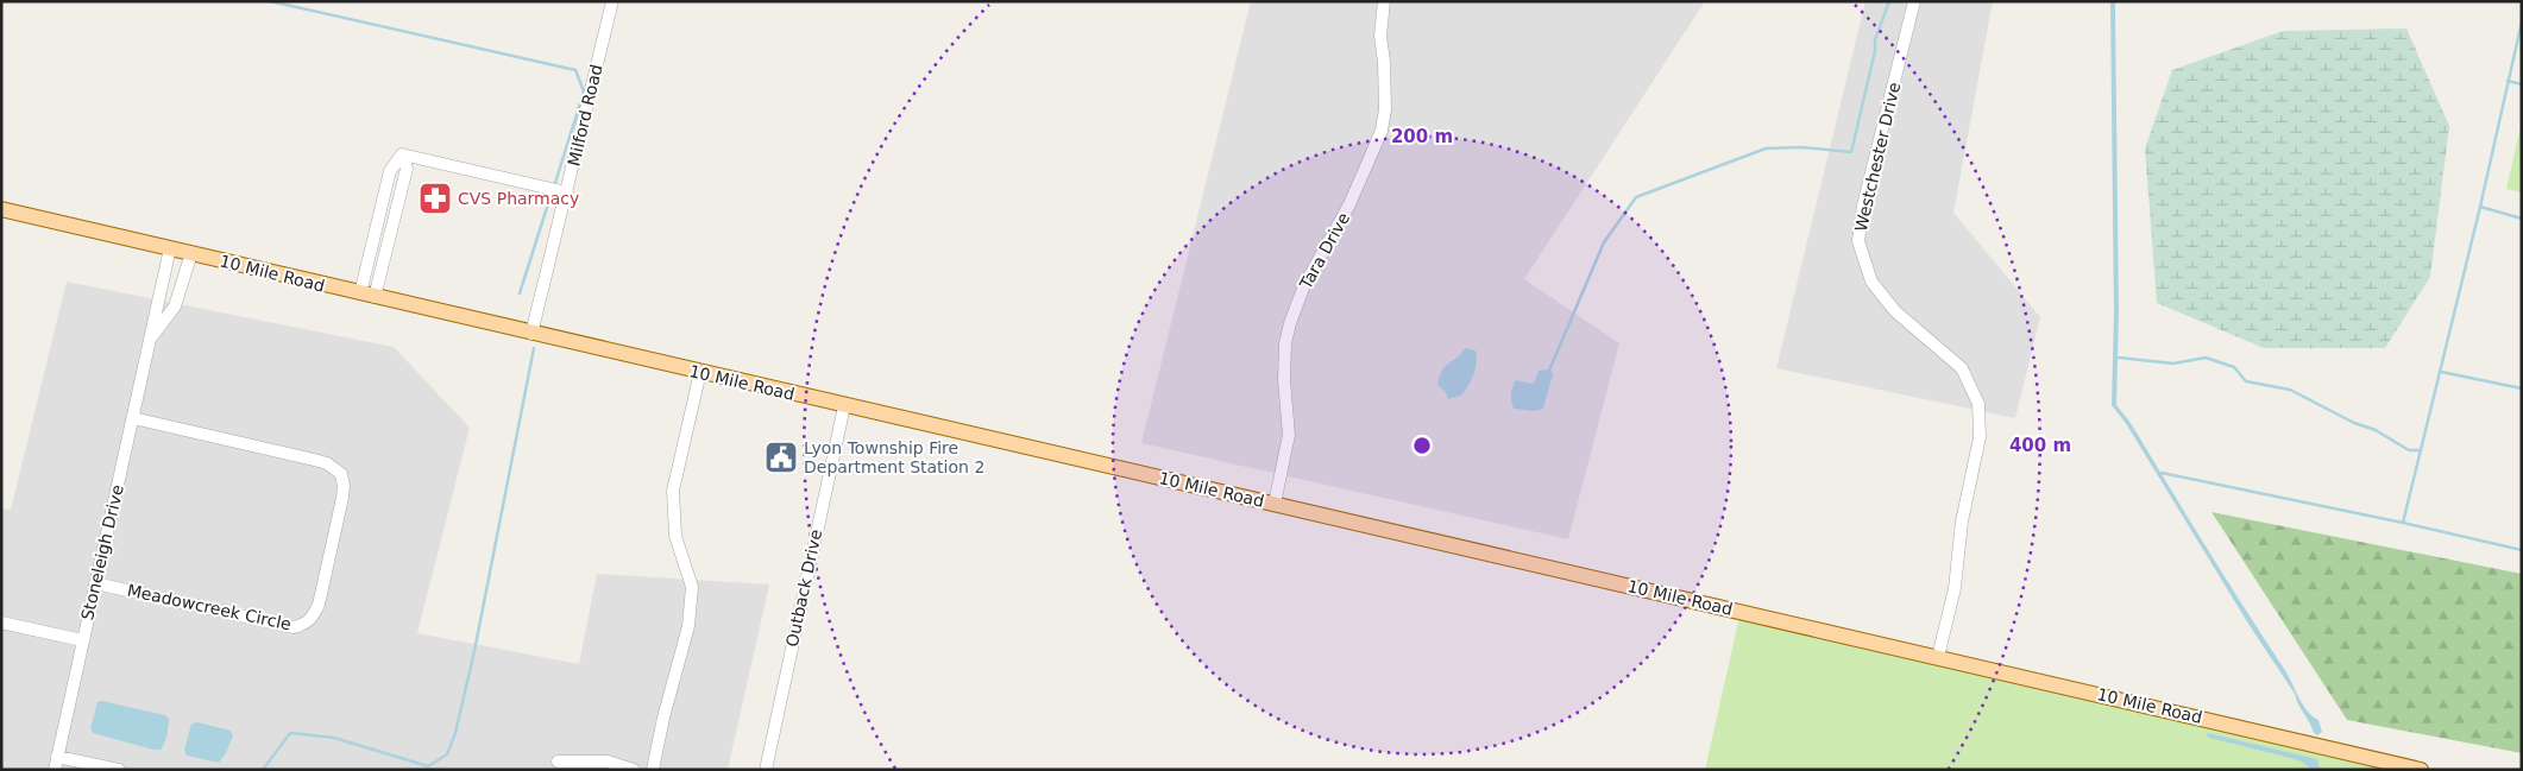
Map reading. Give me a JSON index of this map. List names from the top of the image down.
{
  "streets": {
    "main road": ["10 Mile Road"],
    "street": [
      "Milford Road",
      "Westchester Drive",
      "Tara Drive",
      "Stoneleigh Drive",
      "Outback Drive",
      "Meadowcreek Circle"
    ]
  },
  "crossings": [
    ["Milford Road", "10 Mile Road"],
    ["Westchester Drive", "10 Mile Road"],
    ["Tara Drive", "10 Mile Road"],
    ["10 Mile Road", "Stoneleigh Drive"],
    ["10 Mile Road", "Outback Drive"],
    ["Stoneleigh Drive", "Meadowcreek Circle"]
  ],
  "places": {
    "pharmacy": ["CVS Pharmacy"],
    "public building": ["Lyon Township Fire Department Station 2"]
  },
  "rings": ["200 m", "400 m"]
}
